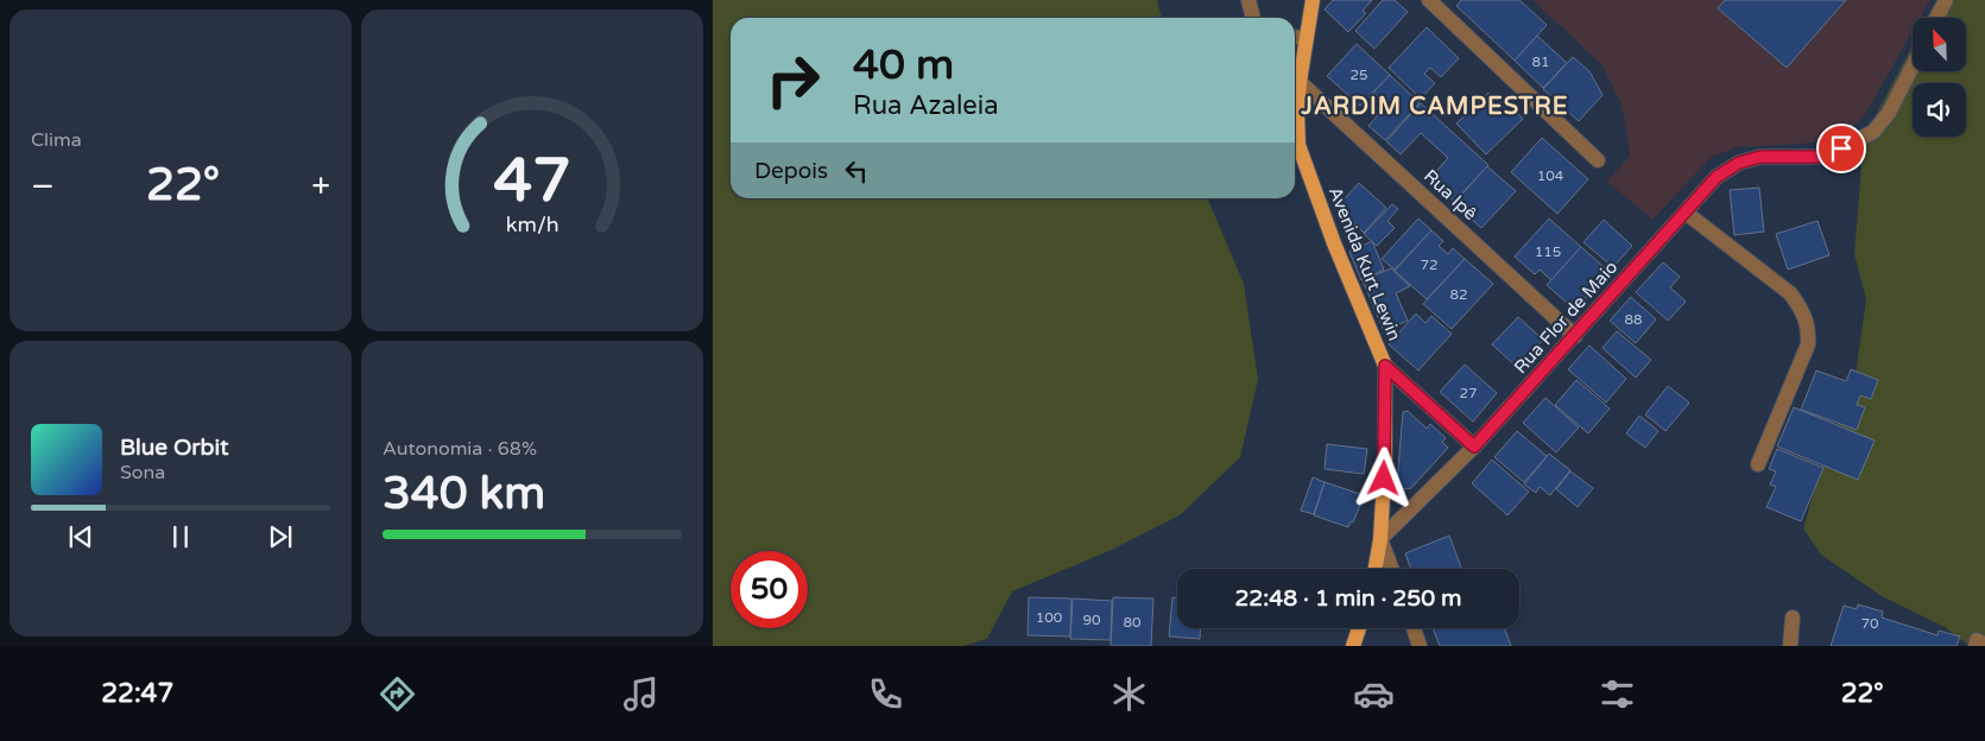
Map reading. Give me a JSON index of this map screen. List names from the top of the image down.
{
  "streets": {
    "main road": ["Avenida Kurt Lewin"],
    "street": ["Rua Ipê", "Rua Flor de Maio"]
  },
  "crossings": [
    ["Rua Ipê", "Avenida Kurt Lewin"],
    ["Rua Ipê", "Rua Flor de Maio"],
    ["Avenida Kurt Lewin", "Rua Flor de Maio"]
  ],
  "districts": ["JARDIM CAMPESTRE"],
  "house_numbers": [
    "81",
    "25",
    "104",
    "115",
    "72",
    "82",
    "88",
    "27",
    "100",
    "90",
    "80",
    "70"
  ],
  "north": "top left",
  "page": {
    "tile": [
      "Clima",
      ["Autonomia · 68%", "340 km"]
    ],
    "turn": ["40 m", "Rua Azaleia"],
    "then": "Depois",
    "heat": ["−", "22°", "+"],
    "song": ["Blue Orbit", "Sona"],
    "limit": "50",
    "trip": "22:48 · 1 min · 250 m",
    "tabs": ["22:47", "22°"],
    "gauge": ["47", "km/h"]
  }
}
